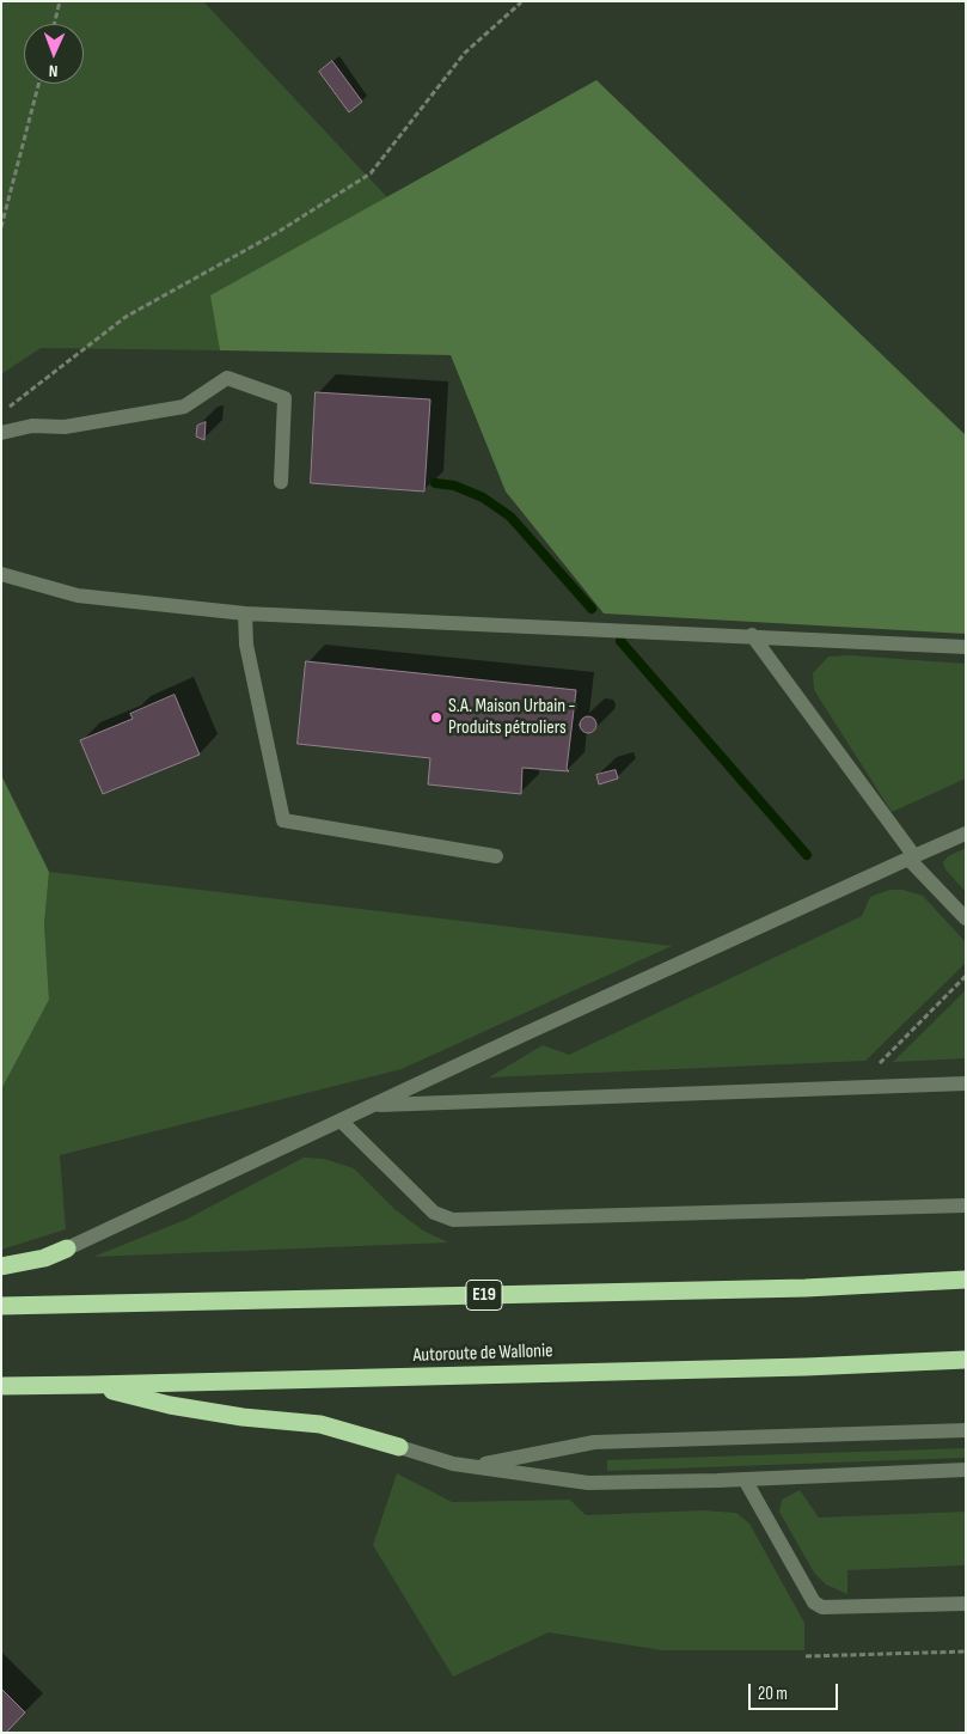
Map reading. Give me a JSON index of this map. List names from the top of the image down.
{
  "streets": {
    "highway": ["E19", "Autoroute de Wallonie"]
  },
  "places": ["S.A. Maison Urbain - Produits pétroliers"],
  "scale_bar": "20 m",
  "north": "bottom"
}
